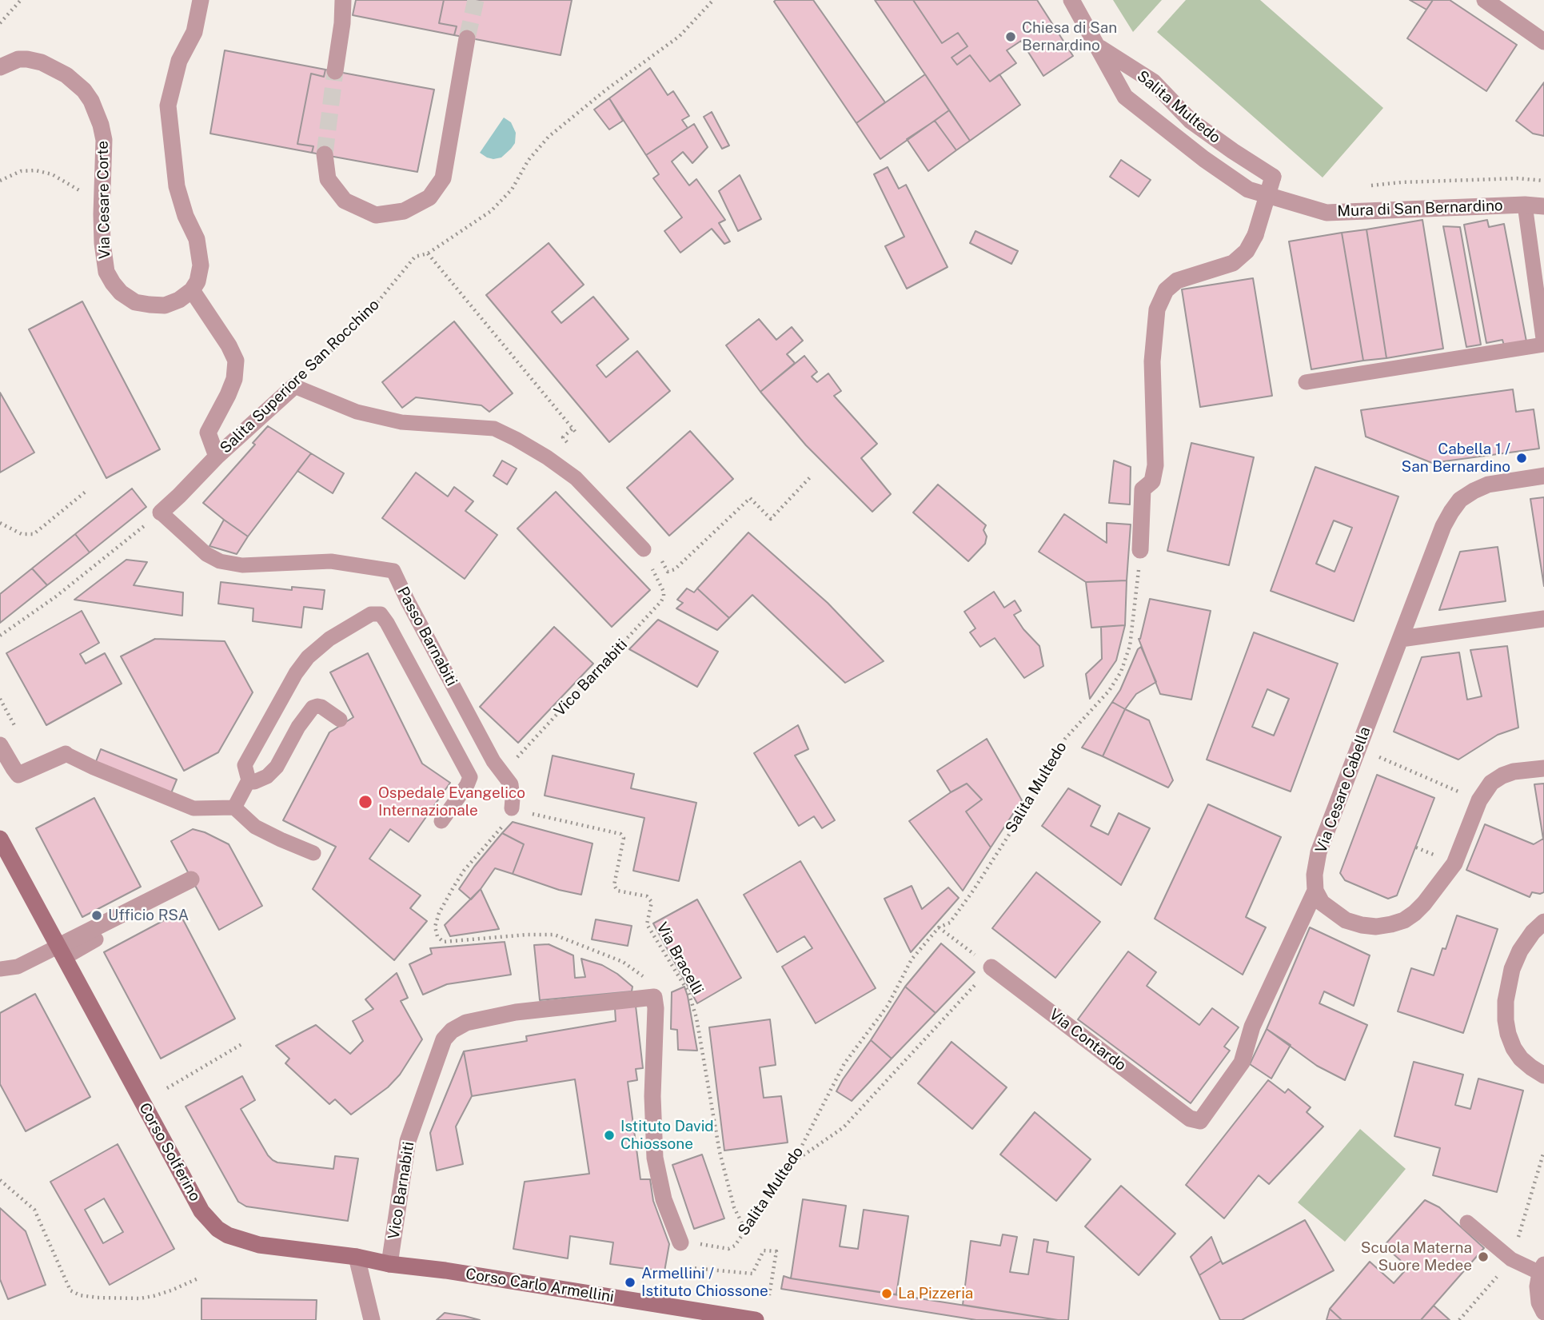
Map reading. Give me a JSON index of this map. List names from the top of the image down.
{
  "streets": {
    "street": [
      "Salita Multedo",
      "Via Cesare Corte",
      "Mura di San Bernardino",
      "Salita Superiore San Rocchino",
      "Vico Barnabiti",
      "Via Cesare Cabella",
      "Via Contardo",
      "Corso Solferino",
      "Corso Carlo Armellini"
    ],
    "lane": ["Passo Barnabiti"],
    "path": ["Via Bracelli"]
  },
  "crossings": [
    ["Salita Multedo", "Mura di San Bernardino"],
    ["Salita Multedo", "Via Bracelli"],
    ["Salita Superiore San Rocchino", "Passo Barnabiti"],
    ["Passo Barnabiti", "Vico Barnabiti"],
    ["Vico Barnabiti", "Corso Carlo Armellini"],
    ["Via Cesare Cabella", "Via Contardo"],
    ["Corso Solferino", "Corso Carlo Armellini"]
  ],
  "places": [
    "Chiesa di San Bernardino",
    "Cabella 1 / San Bernardino",
    "Ospedale Evangelico Internazionale",
    "Ufficio RSA",
    "Istituto David Chiossone",
    "Scuola Materna Suore Medee",
    "Armellini / Istituto Chiossone",
    "La Pizzeria"
  ]
}
